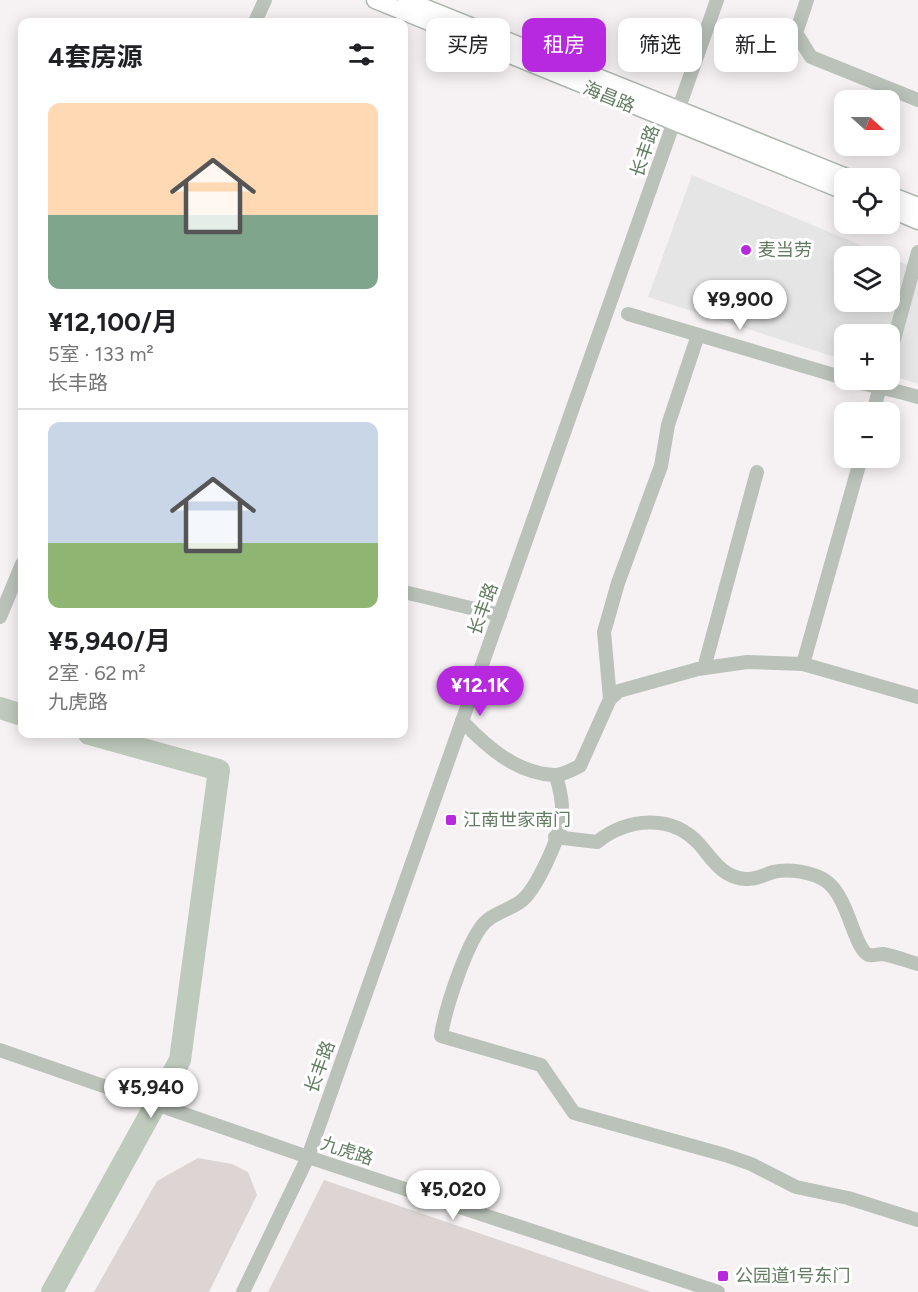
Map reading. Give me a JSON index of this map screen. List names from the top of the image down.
{
  "streets": {
    "main road": ["海昌路"],
    "street": ["长丰路", "九虎路"]
  },
  "crossings": [
    ["海昌路", "长丰路"],
    ["长丰路", "九虎路"]
  ],
  "places": {
    "other": ["麦当劳"],
    "transit": ["江南世家南门", "公园道1号东门"]
  },
  "north": "right",
  "page": {
    "chip": [
      "买房",
      "租房",
      "筛选",
      "新上"
    ],
    "heading": "4套房源",
    "map_buttons": ["+", "−"],
    "list": [
      {
        "name": "¥12,100/月",
        "note": "5室 · 133 m² · 长丰路"
      },
      {
        "name": "¥5,940/月",
        "note": "2室 · 62 m² · 九虎路"
      }
    ],
    "price": [
      "¥9,900",
      "¥12.1K",
      "¥5,940",
      "¥5,020"
    ]
  }
}
